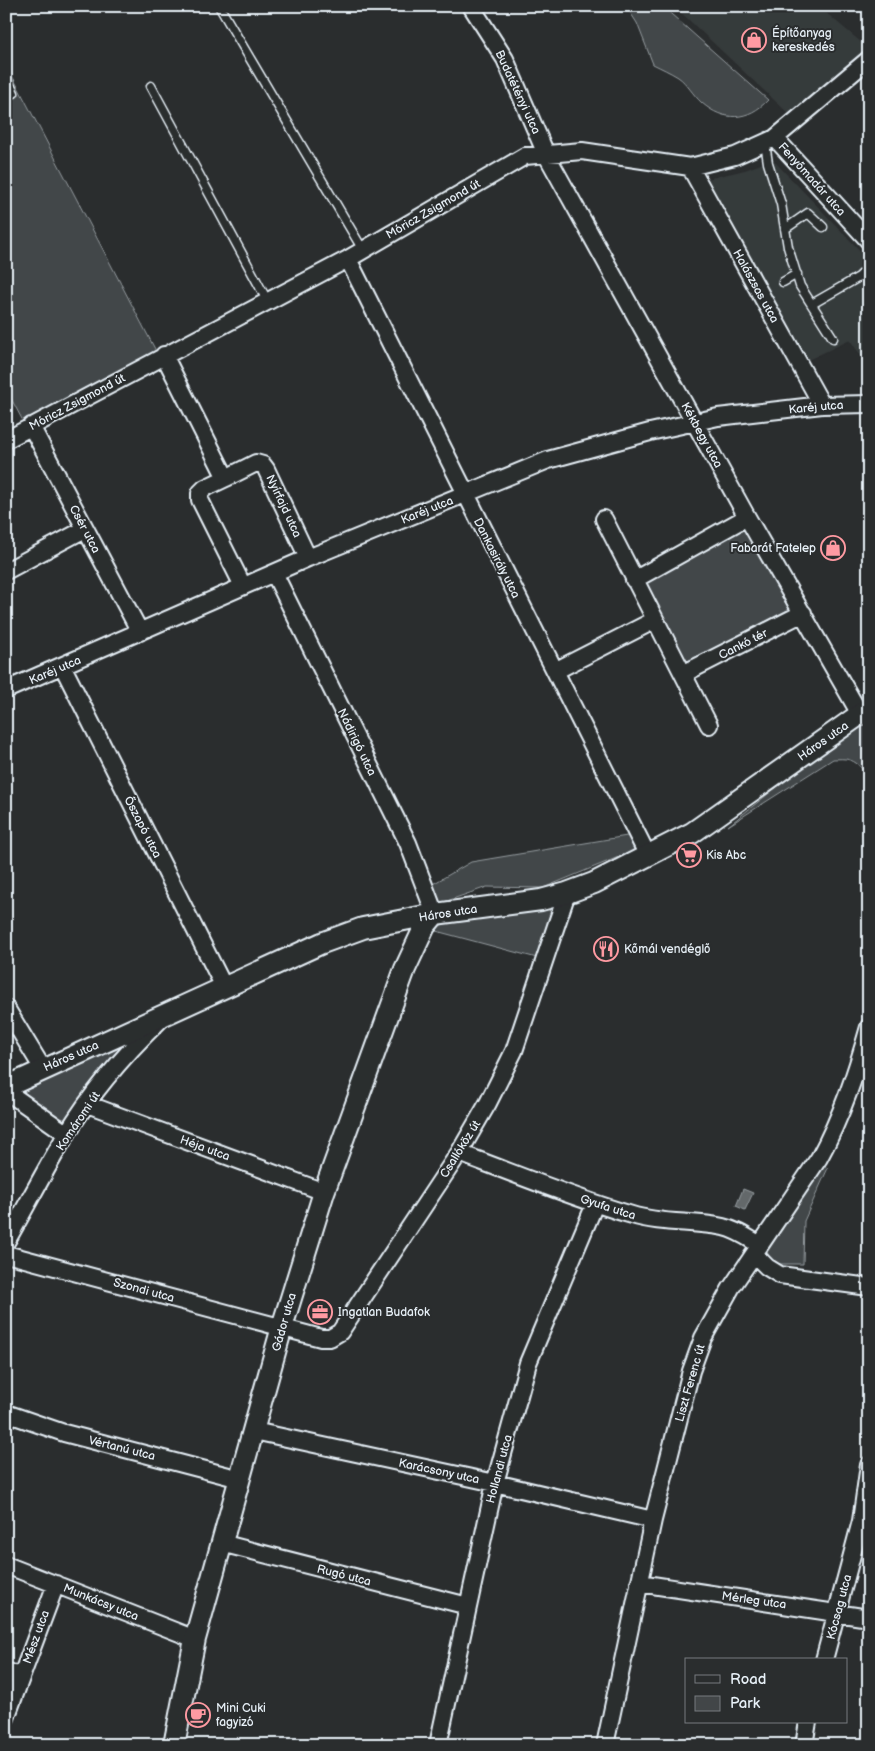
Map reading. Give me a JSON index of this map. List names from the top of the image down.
{
  "streets": {
    "street": [
      "Budatétényi utca",
      "Fenyőmadár utca",
      "Móricz Zsigmond út",
      "Halászsas utca",
      "Karéj utca",
      "Kékbegy utca",
      "Nyírfajd utca",
      "Csér utca",
      "Dankasirály utca",
      "Cankó tér",
      "Háros utca",
      "Nádirigó utca",
      "Őszapó utca",
      "Komáromi út",
      "Héja utca",
      "Csallóköz út",
      "Gyufa utca",
      "Szondi utca",
      "Gádor utca",
      "Liszt Ferenc út",
      "Vértanú utca",
      "Hollandi utca",
      "Karácsony utca",
      "Rugó utca",
      "Mérleg utca",
      "Munkácsy utca",
      "Kócsag utca",
      "Mész utca"
    ]
  },
  "crossings": [
    ["Budatétényi utca", "Móricz Zsigmond út"],
    ["Budatétényi utca", "Kékbegy utca"],
    ["Fenyőmadár utca", "Móricz Zsigmond út"],
    ["Móricz Zsigmond út", "Halászsas utca"],
    ["Móricz Zsigmond út", "Kékbegy utca"],
    ["Móricz Zsigmond út", "Csér utca"],
    ["Móricz Zsigmond út", "Dankasirály utca"],
    ["Halászsas utca", "Karéj utca"],
    ["Karéj utca", "Kékbegy utca"],
    ["Karéj utca", "Nyírfajd utca"],
    ["Karéj utca", "Csér utca"],
    ["Karéj utca", "Dankasirály utca"],
    ["Karéj utca", "Nádirigó utca"],
    ["Karéj utca", "Őszapó utca"],
    ["Kékbegy utca", "Cankó tér"],
    ["Kékbegy utca", "Háros utca"],
    ["Dankasirály utca", "Háros utca"],
    ["Háros utca", "Nádirigó utca"],
    ["Háros utca", "Őszapó utca"],
    ["Háros utca", "Komáromi út"],
    ["Háros utca", "Csallóköz út"],
    ["Háros utca", "Gádor utca"],
    ["Nádirigó utca", "Gádor utca"],
    ["Komáromi út", "Héja utca"],
    ["Héja utca", "Gádor utca"],
    ["Csallóköz út", "Gyufa utca"],
    ["Csallóköz út", "Szondi utca"],
    ["Csallóköz út", "Gádor utca"],
    ["Gyufa utca", "Liszt Ferenc út"],
    ["Gyufa utca", "Hollandi utca"],
    ["Szondi utca", "Gádor utca"],
    ["Gádor utca", "Vértanú utca"],
    ["Gádor utca", "Karácsony utca"],
    ["Gádor utca", "Rugó utca"],
    ["Gádor utca", "Munkácsy utca"],
    ["Liszt Ferenc út", "Karácsony utca"],
    ["Liszt Ferenc út", "Mérleg utca"],
    ["Hollandi utca", "Karácsony utca"],
    ["Hollandi utca", "Rugó utca"],
    ["Mérleg utca", "Kócsag utca"],
    ["Munkácsy utca", "Mész utca"]
  ],
  "places": {
    "shop": ["Építőanyag kereskedés", "Fabarát Fatelep"],
    "supermarket": ["Kis Abc"],
    "restaurant": ["Kőmál vendéglő"],
    "office": ["Ingatlan Budafok"],
    "cafe": ["Mini Cuki fagyizó"]
  },
  "legend": ["Road", "Park"]
}
